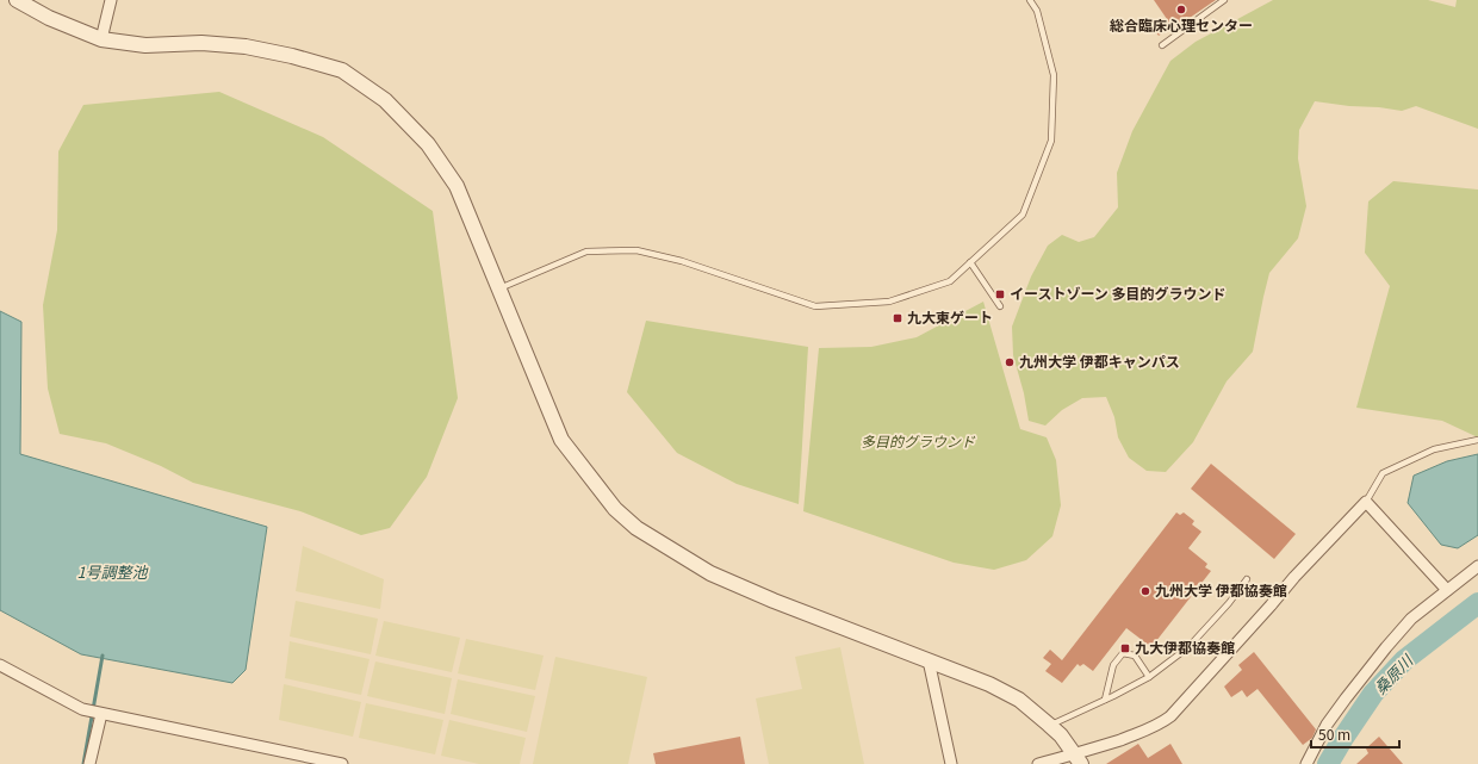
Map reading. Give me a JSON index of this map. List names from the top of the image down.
{
  "water": ["1号調整池", "桑原川"],
  "parks": ["多目的グラウンド"],
  "places": {
    "other": ["総合臨床心理センター", "九州大学 伊都キャンパス", "九州大学 伊都協奏館"],
    "transit": ["イーストゾーン 多目的グラウンド", "九大東ゲート", "九大伊都協奏館"]
  },
  "scale_bar": "50 m"
}
